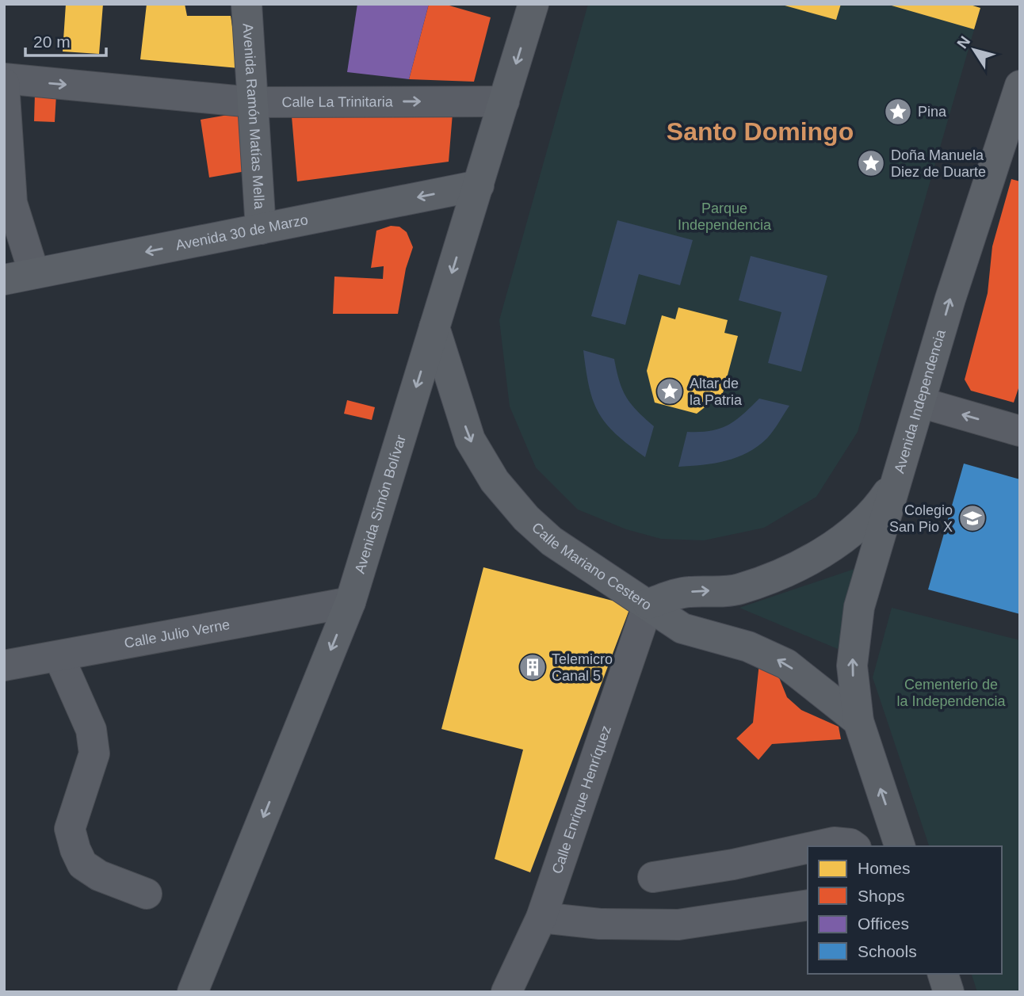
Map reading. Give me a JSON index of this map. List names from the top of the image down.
{
  "streets": {
    "main road": [
      "Avenida Ramón Matías Mella",
      "Avenida 30 de Marzo",
      "Avenida Independencia",
      "Avenida Simón Bolívar",
      "Calle Mariano Cestero"
    ],
    "street": ["Calle La Trinitaria", "Calle Julio Verne", "Calle Enrique Henríquez"]
  },
  "crossings": [
    ["Calle La Trinitaria", "Avenida Ramón Matías Mella"],
    ["Calle La Trinitaria", "Avenida Simón Bolívar"],
    ["Avenida Ramón Matías Mella", "Avenida 30 de Marzo"],
    ["Avenida 30 de Marzo", "Avenida Simón Bolívar"],
    ["Avenida Independencia", "Calle Mariano Cestero"],
    ["Avenida Simón Bolívar", "Calle Mariano Cestero"],
    ["Avenida Simón Bolívar", "Calle Julio Verne"],
    ["Calle Mariano Cestero", "Calle Enrique Henríquez"]
  ],
  "one_way": [
    "Calle La Trinitaria",
    "Avenida 30 de Marzo",
    "Avenida Independencia",
    "Avenida Simón Bolívar"
  ],
  "districts": ["Santo Domingo"],
  "parks": ["Parque Independencia", "Cementerio de la Independencia"],
  "places": {
    "place": ["Pina", "Doña Manuela Diez de Duarte", "Altar de la Patria"],
    "school or university": ["Colegio San Pio X"],
    "building": ["Telemicro Canal 5"]
  },
  "legend": [
    "Homes",
    "Shops",
    "Offices",
    "Schools"
  ],
  "scale_bar": "20 m",
  "north": "top left"
}
